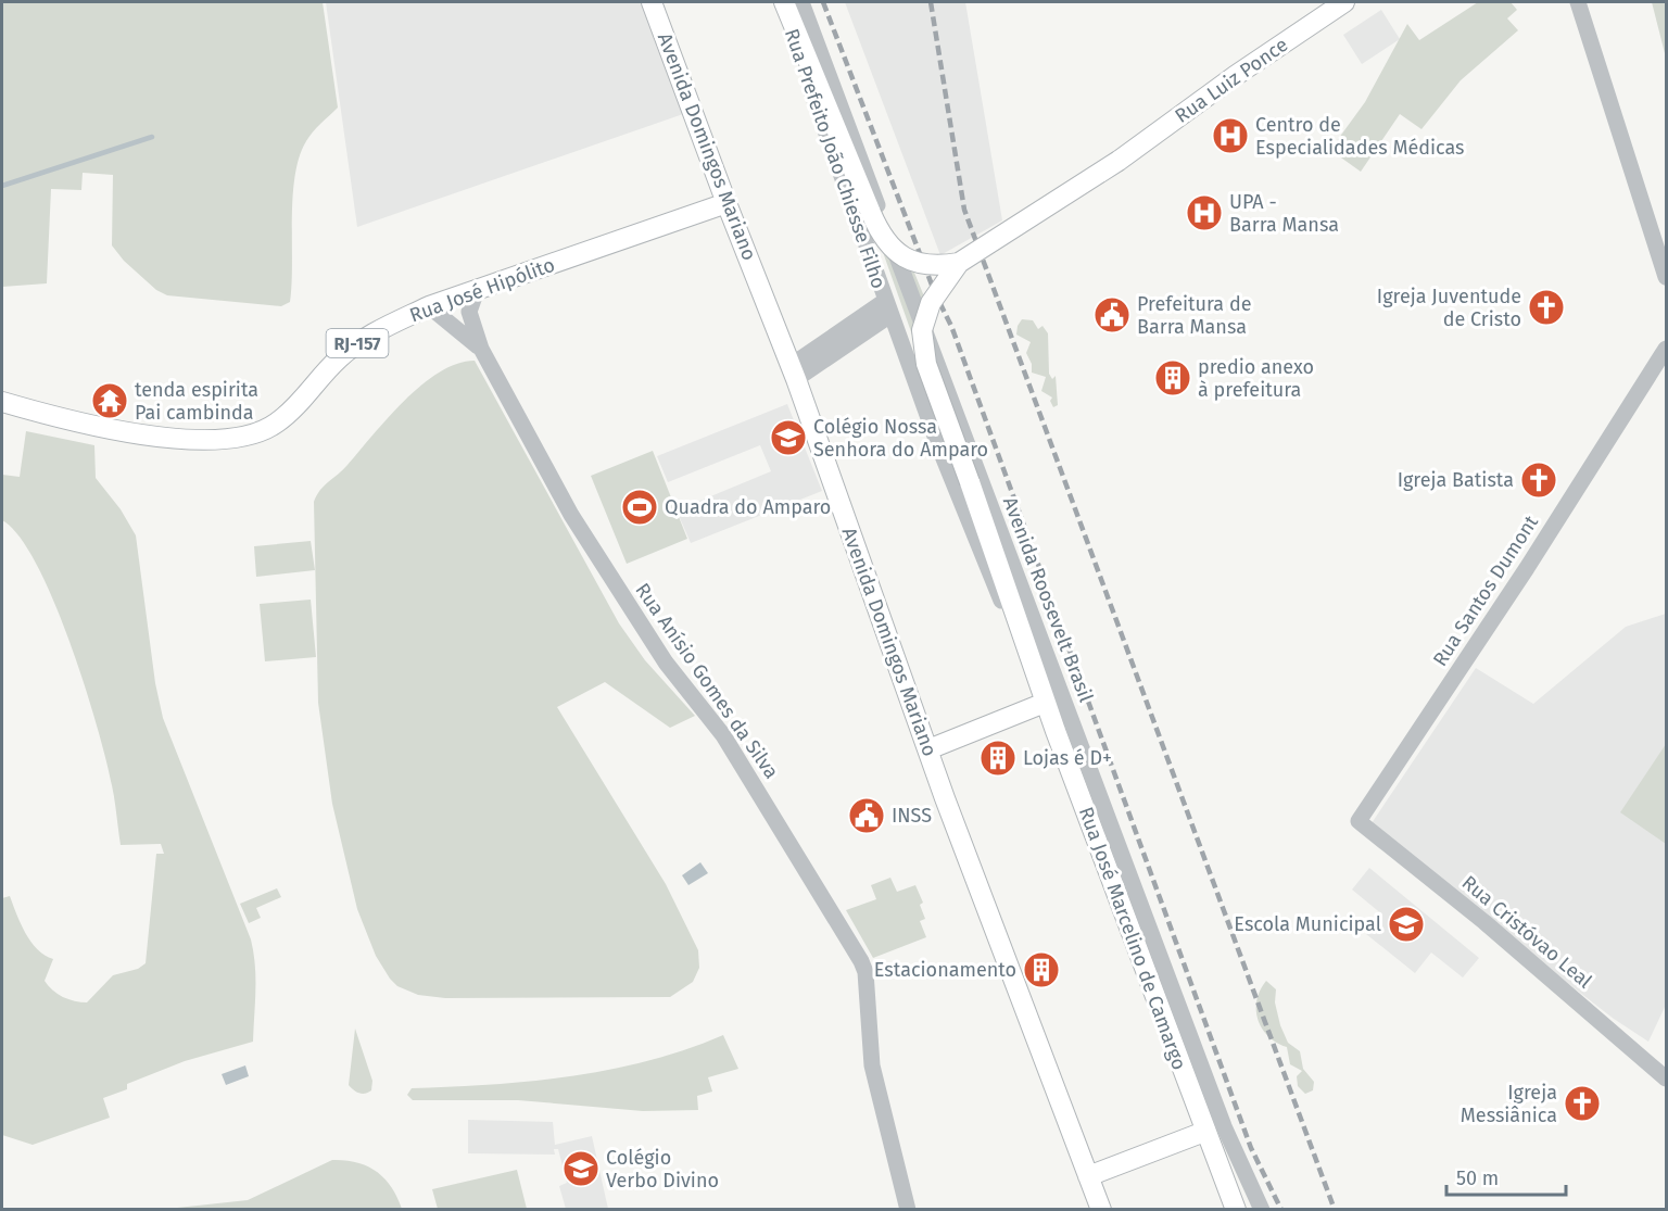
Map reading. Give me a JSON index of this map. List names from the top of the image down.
{
  "streets": {
    "main road": [
      "Rua Luiz Ponce",
      "Avenida Domingos Mariano",
      "Rua Prefeito João Chiesse Filho",
      "Rua José Hipólito",
      "RJ-157",
      "Rua José Marcelino de Camargo"
    ],
    "street": [
      "Rua Santos Dumont",
      "Avenida Roosevelt Brasil",
      "Rua Anísio Gomes da Silva",
      "Rua Cristóvao Leal"
    ]
  },
  "crossings": [
    ["Rua Luiz Ponce", "Rua Prefeito João Chiesse Filho"],
    ["Rua Luiz Ponce", "Rua José Marcelino de Camargo"],
    ["Avenida Domingos Mariano", "Rua José Hipólito"],
    ["Rua Prefeito João Chiesse Filho", "Rua José Marcelino de Camargo"],
    ["Rua José Hipólito", "Rua Anísio Gomes da Silva"],
    ["Rua Santos Dumont", "Rua Cristóvao Leal"]
  ],
  "places": {
    "hospital": ["Centro de Especialidades Médicas", "UPA - Barra Mansa"],
    "church": ["Igreja Juventude de Cristo", "Igreja Batista", "Igreja Messiânica"],
    "public building": ["Prefeitura de Barra Mansa", "INSS"],
    "building": ["predio anexo à prefeitura", "Lojas é D+", "Estacionamento"],
    "temple": ["tenda espirita Pai cambinda"],
    "school or university": ["Colégio Nossa Senhora do Amparo", "Escola Municipal", "Colégio Verbo Divino"],
    "sports": ["Quadra do Amparo"]
  },
  "scale_bar": "50 m"
}
